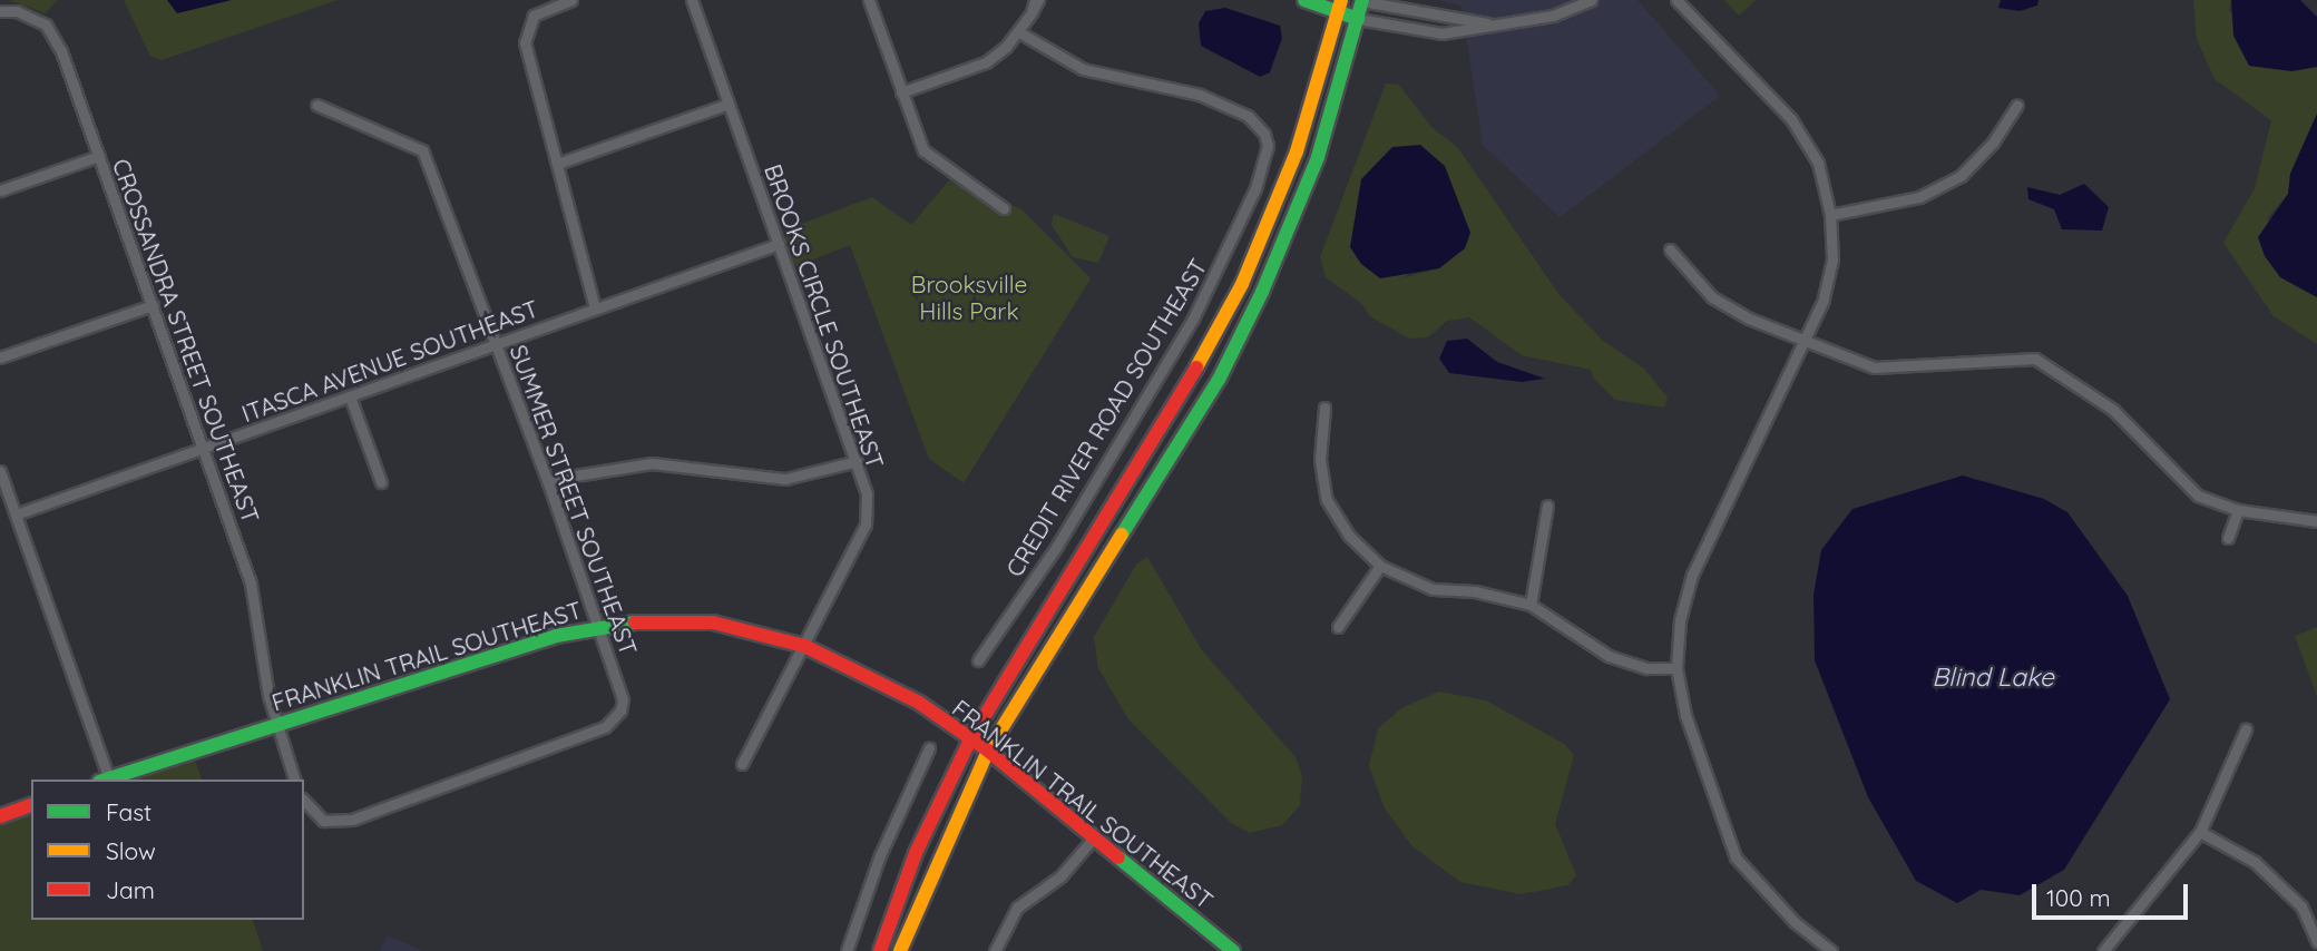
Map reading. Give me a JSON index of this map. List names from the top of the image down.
{
  "streets": {
    "main road": ["FRANKLIN TRAIL SOUTHEAST"],
    "street": [
      "BROOKS CIRCLE SOUTHEAST",
      "CROSSANDRA STREET SOUTHEAST",
      "ITASCA AVENUE SOUTHEAST",
      "CREDIT RIVER ROAD SOUTHEAST",
      "SUMMER STREET SOUTHEAST"
    ]
  },
  "crossings": [
    ["BROOKS CIRCLE SOUTHEAST", "ITASCA AVENUE SOUTHEAST"],
    ["BROOKS CIRCLE SOUTHEAST", "FRANKLIN TRAIL SOUTHEAST"],
    ["CROSSANDRA STREET SOUTHEAST", "ITASCA AVENUE SOUTHEAST"],
    ["CROSSANDRA STREET SOUTHEAST", "FRANKLIN TRAIL SOUTHEAST"],
    ["ITASCA AVENUE SOUTHEAST", "SUMMER STREET SOUTHEAST"],
    ["SUMMER STREET SOUTHEAST", "FRANKLIN TRAIL SOUTHEAST"]
  ],
  "water": ["Blind Lake"],
  "parks": ["Brooksville Hills Park"],
  "legend": ["Fast", "Slow", "Jam"],
  "scale_bar": "100 m"
}
